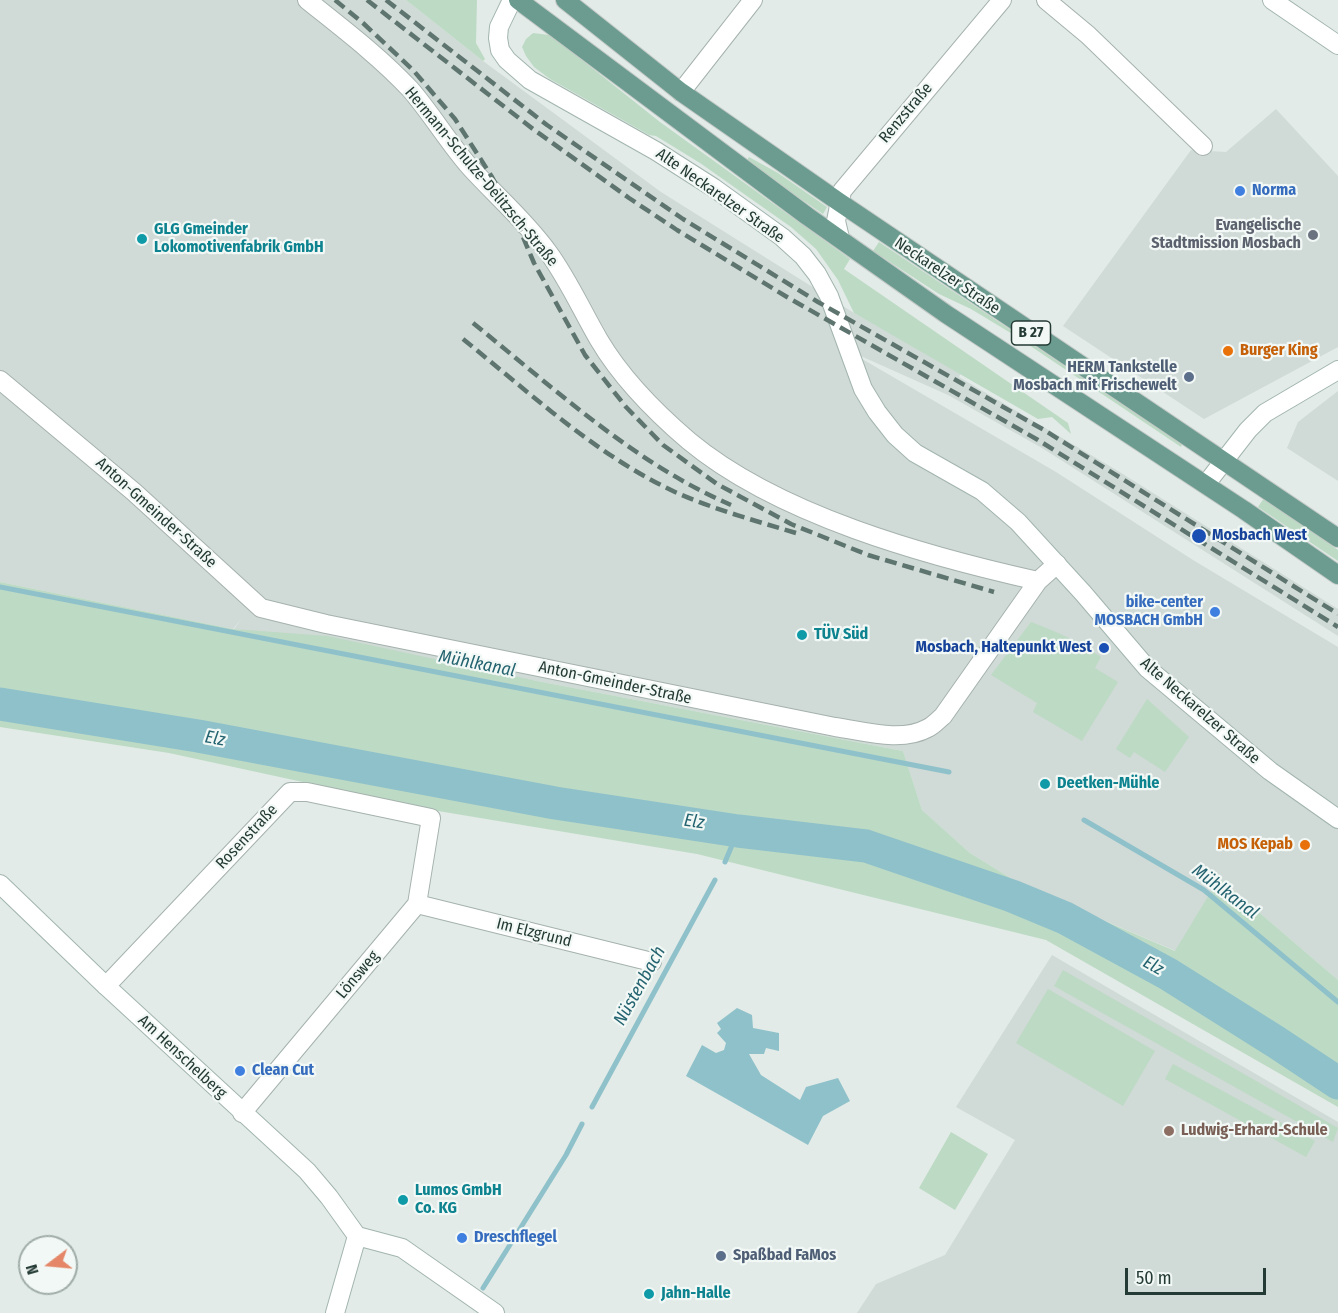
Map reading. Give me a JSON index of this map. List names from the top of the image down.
{
  "streets": {
    "main road": ["Neckarelzer Straße", "B 27"],
    "street": [
      "Renzstraße",
      "Hermann-Schulze-Delitzsch-Straße",
      "Alte Neckarelzer Straße",
      "Anton-Gmeinder-Straße",
      "Rosenstraße",
      "Im Elzgrund",
      "Lönsweg",
      "Am Henschelberg"
    ]
  },
  "crossings": [
    ["Renzstraße", "Neckarelzer Straße"],
    ["Renzstraße", "B 27"],
    ["Hermann-Schulze-Delitzsch-Straße", "Anton-Gmeinder-Straße"],
    ["Alte Neckarelzer Straße", "Anton-Gmeinder-Straße"],
    ["Rosenstraße", "Im Elzgrund"],
    ["Rosenstraße", "Lönsweg"],
    ["Rosenstraße", "Am Henschelberg"],
    ["Im Elzgrund", "Lönsweg"],
    ["Lönsweg", "Am Henschelberg"]
  ],
  "water": ["Mühlkanal", "Elz", "Nüstenbach"],
  "places": [
    "Norma",
    "Evangelische Stadtmission Mosbach",
    "GLG Gmeinder Lokomotivenfabrik GmbH",
    "Burger King",
    "HERM Tankstelle Mosbach mit Frischewelt",
    "Mosbach West",
    "bike-center MOSBACH GmbH",
    "TÜV Süd",
    "Mosbach, Haltepunkt West",
    "Deetken-Mühle",
    "MOS Kepab",
    "Clean Cut",
    "Ludwig-Erhard-Schule",
    "Lumos GmbH Co. KG",
    "Dreschflegel",
    "Spaßbad FaMos",
    "Jahn-Halle"
  ],
  "scale_bar": "50 m",
  "north": "left"
}
